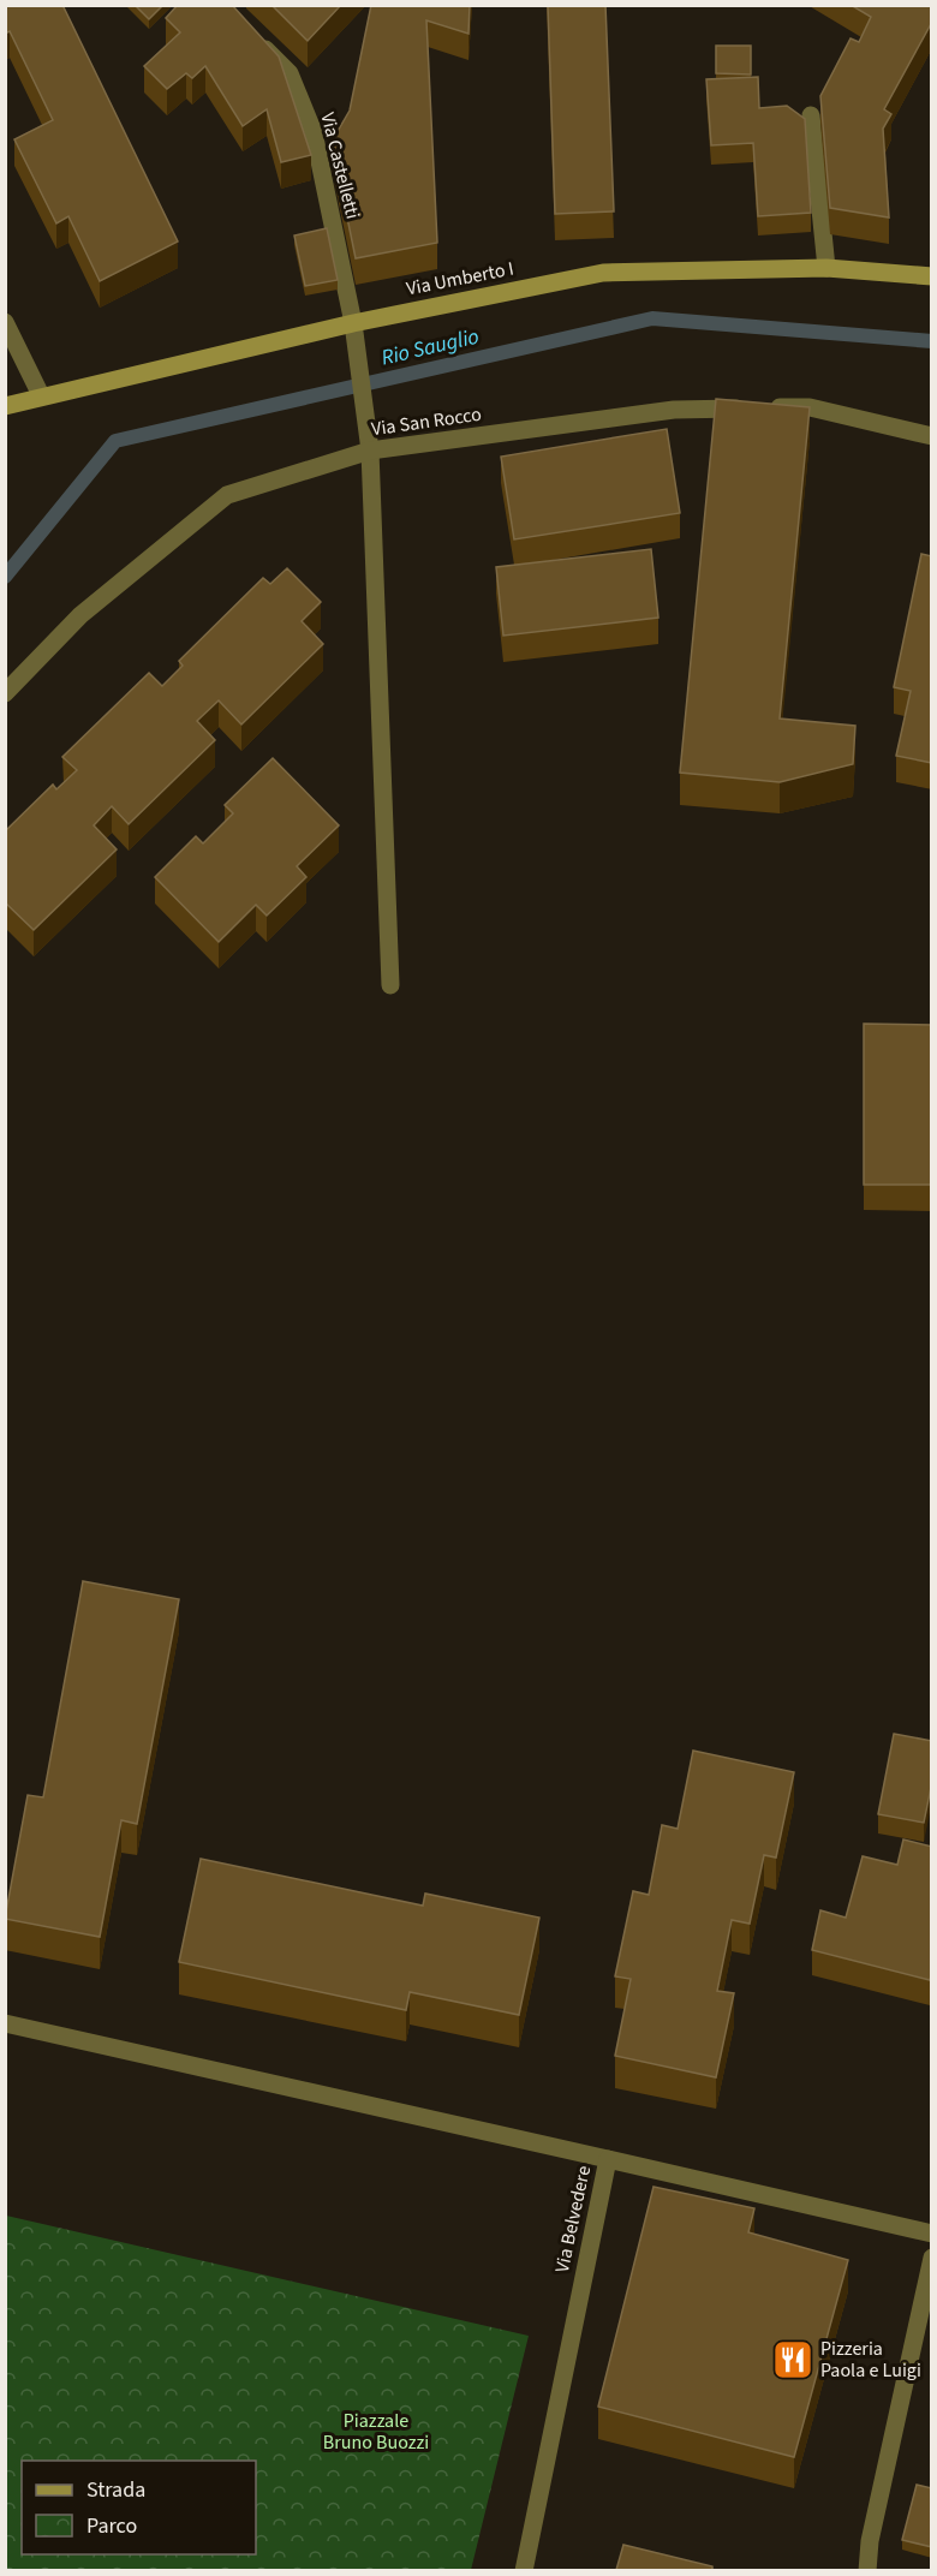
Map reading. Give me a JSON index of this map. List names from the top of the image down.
{
  "streets": {
    "street": [
      "Via Castelletti",
      "Via Umberto I",
      "Via San Rocco",
      "Via Belvedere"
    ]
  },
  "crossings": [
    ["Via Castelletti", "Via Umberto I"],
    ["Via Castelletti", "Via San Rocco"]
  ],
  "water": ["Rio Sauglio"],
  "parks": ["Piazzale Bruno Buozzi"],
  "places": {
    "restaurant": ["Pizzeria Paola e Luigi"]
  },
  "legend": ["Strada", "Parco"]
}
